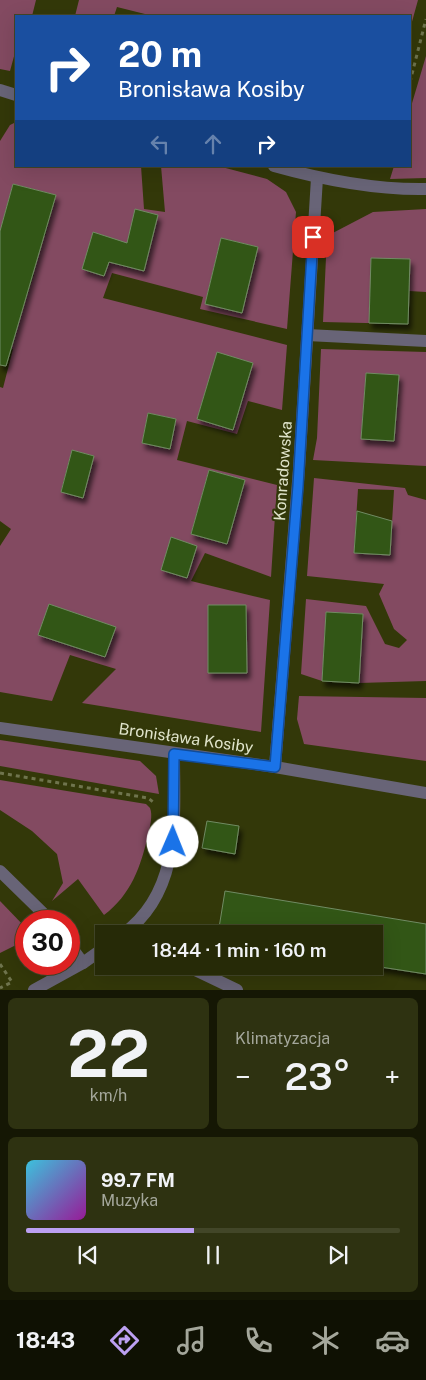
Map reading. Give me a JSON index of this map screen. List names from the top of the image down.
{
  "streets": {
    "street": ["Konradowska", "Bronisława Kosiby"]
  },
  "crossings": [
    ["Konradowska", "Bronisława Kosiby"]
  ],
  "page": {
    "turn": ["20 m", "Bronisława Kosiby"],
    "limit": "30",
    "trip": "18:44 · 1 min · 160 m",
    "tile": [
      ["22", "km/h"],
      "Klimatyzacja"
    ],
    "heat": ["−", "23°", "+"],
    "song": ["99.7 FM", "Muzyka"],
    "tabs": "18:43"
  }
}
